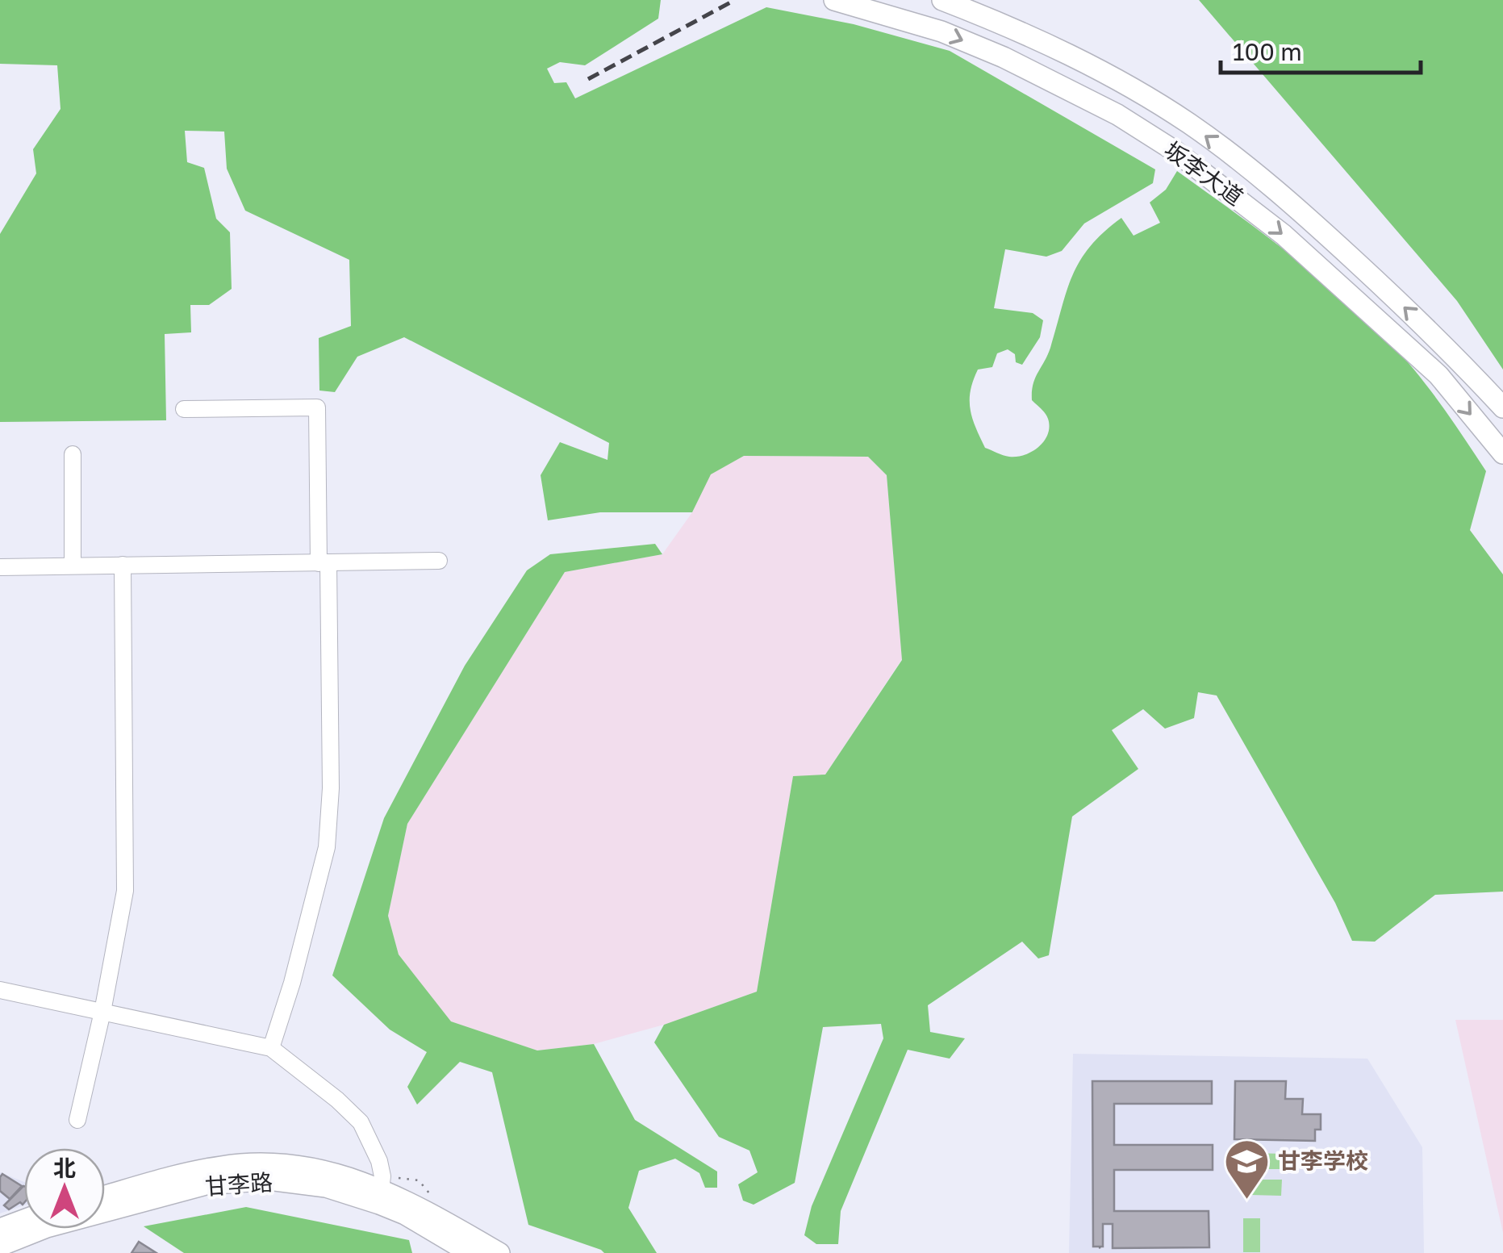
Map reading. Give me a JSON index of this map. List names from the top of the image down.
{
  "streets": {
    "main road": ["坂李大道", "甘李路"]
  },
  "places": {
    "school or university": ["甘李学校"]
  },
  "scale_bar": "100 m",
  "north": "top"
}
